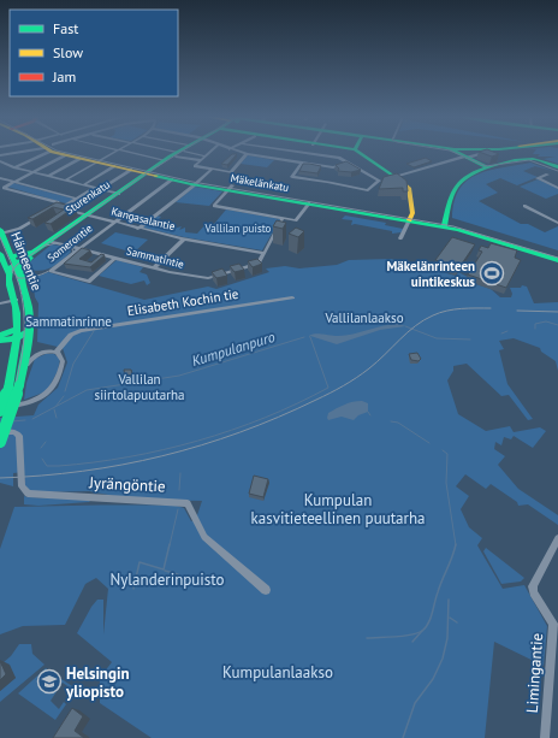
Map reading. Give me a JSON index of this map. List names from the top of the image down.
{
  "streets": {
    "main road": ["Mäkelänkatu", "Sturenkatu", "Hämeentie"],
    "street": [
      "Kangasalantie",
      "Somerontie",
      "Sammatintie",
      "Elisabeth Kochin tie",
      "Jyrängöntie",
      "Limingantie"
    ]
  },
  "crossings": [
    ["Mäkelänkatu", "Sturenkatu"],
    ["Mäkelänkatu", "Somerontie"],
    ["Sturenkatu", "Kangasalantie"],
    ["Sturenkatu", "Sammatintie"],
    ["Sturenkatu", "Hämeentie"],
    ["Kangasalantie", "Somerontie"],
    ["Kangasalantie", "Sammatintie"],
    ["Somerontie", "Sammatintie"]
  ],
  "water": ["Kumpulanpuro"],
  "parks": [
    "Vallilan puisto",
    "Vallilanlaakso",
    "Sammatinrinne",
    "Vallilan siirtolapuutarha",
    "Kumpulan kasvitieteellinen puutarha",
    "Nylanderinpuisto",
    "Kumpulanlaakso"
  ],
  "places": {
    "sports": ["Mäkelänrinteen uintikeskus"],
    "school or university": ["Helsingin yliopisto"]
  },
  "legend": ["Fast", "Slow", "Jam"]
}
